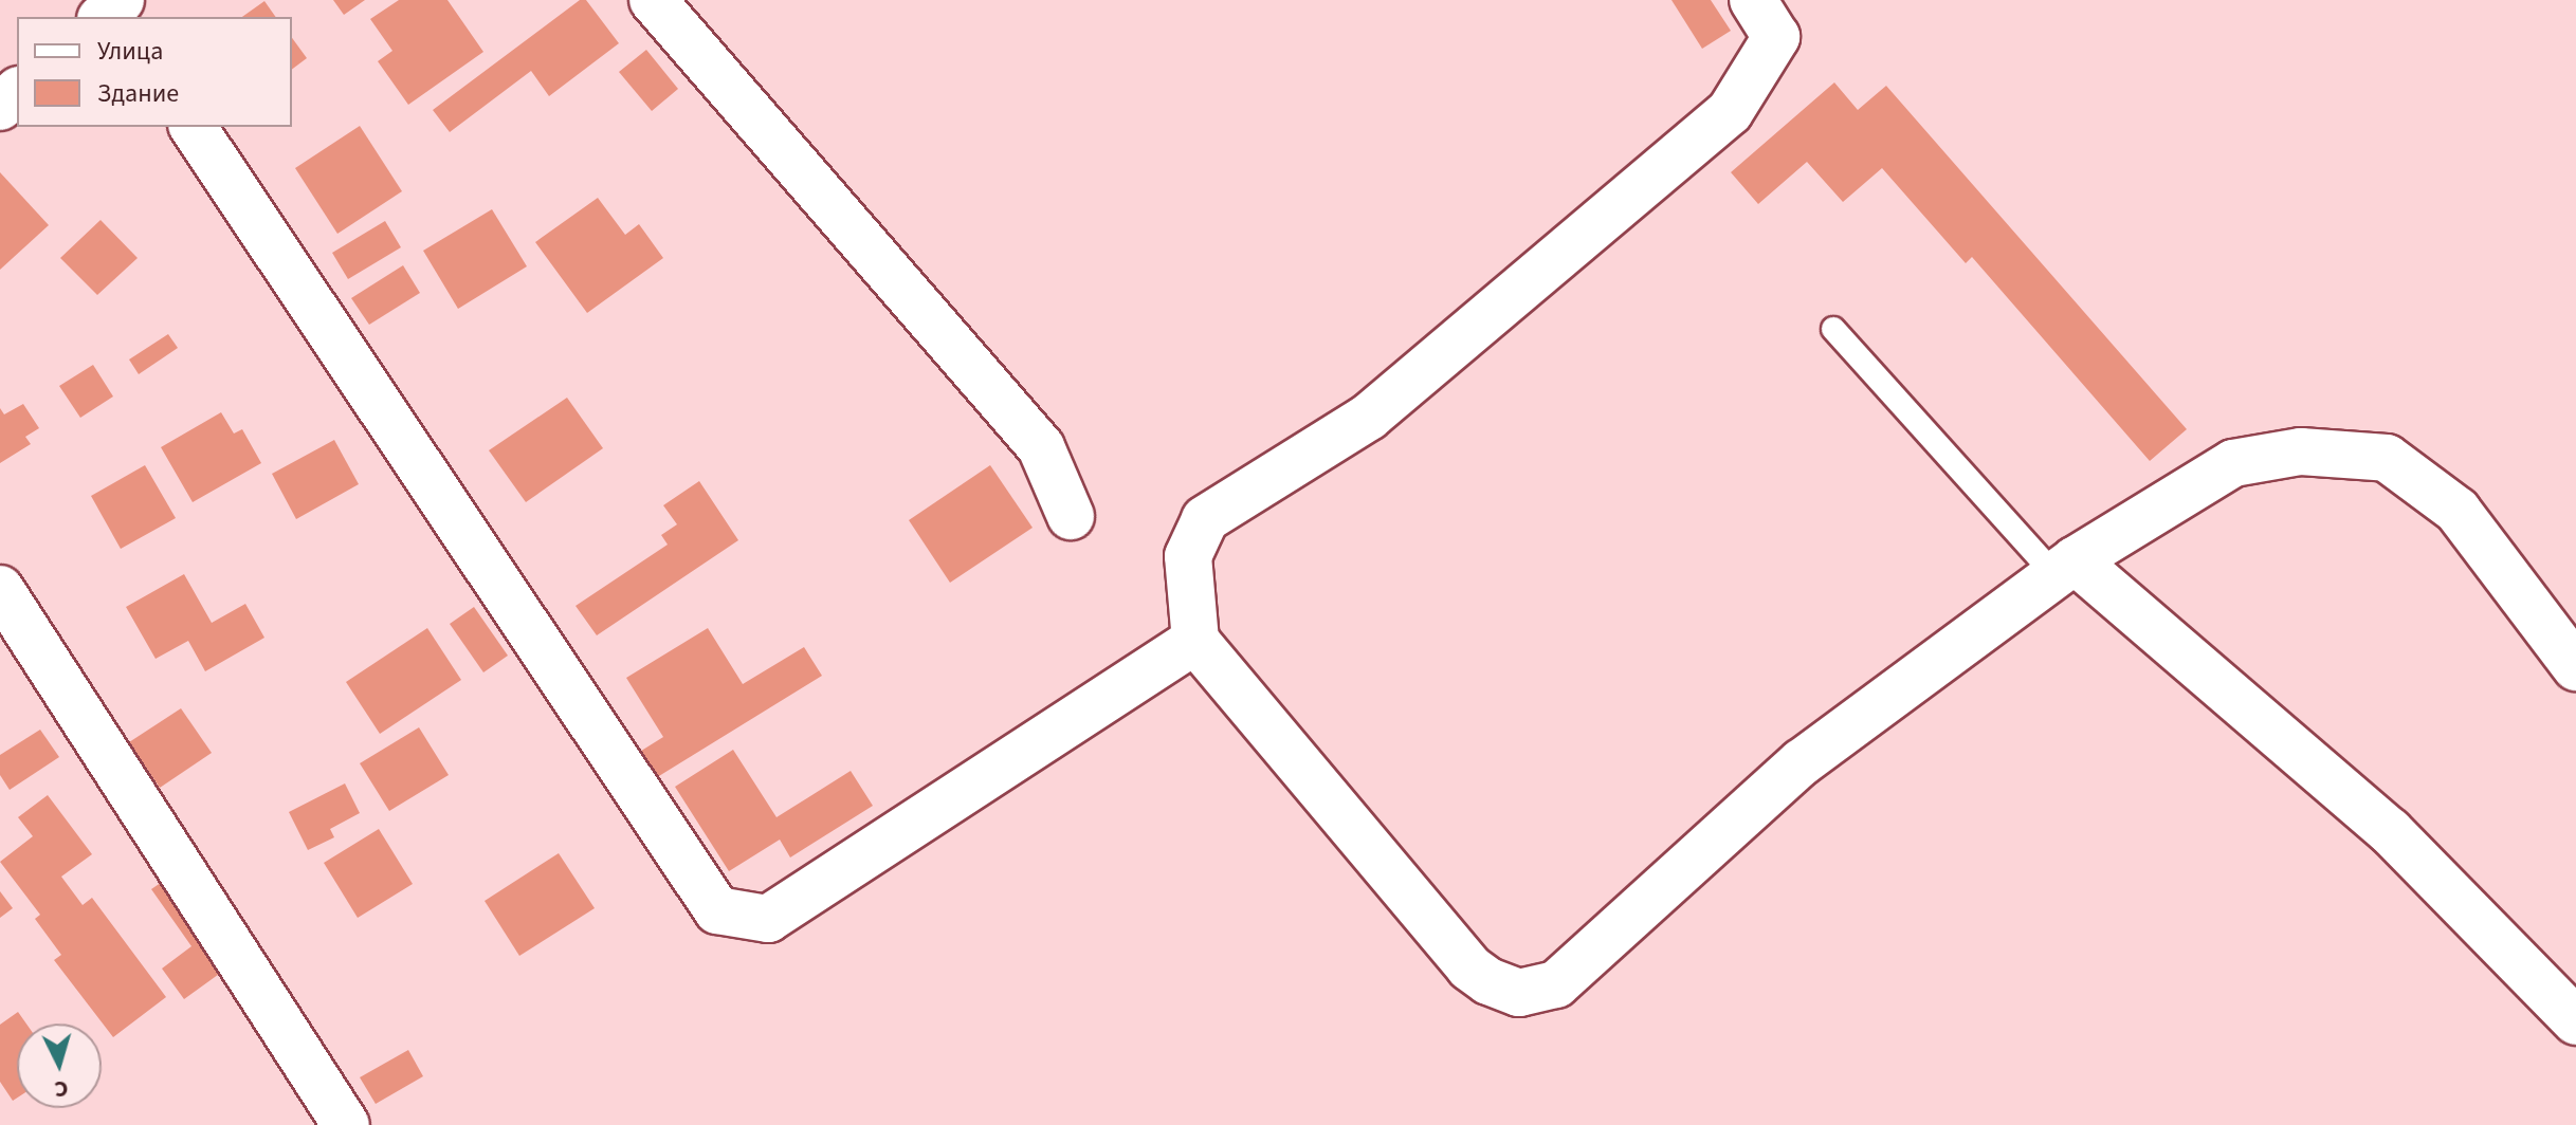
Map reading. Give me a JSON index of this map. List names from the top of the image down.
{
  "legend": ["Улица", "Здание"],
  "north": "bottom"
}
